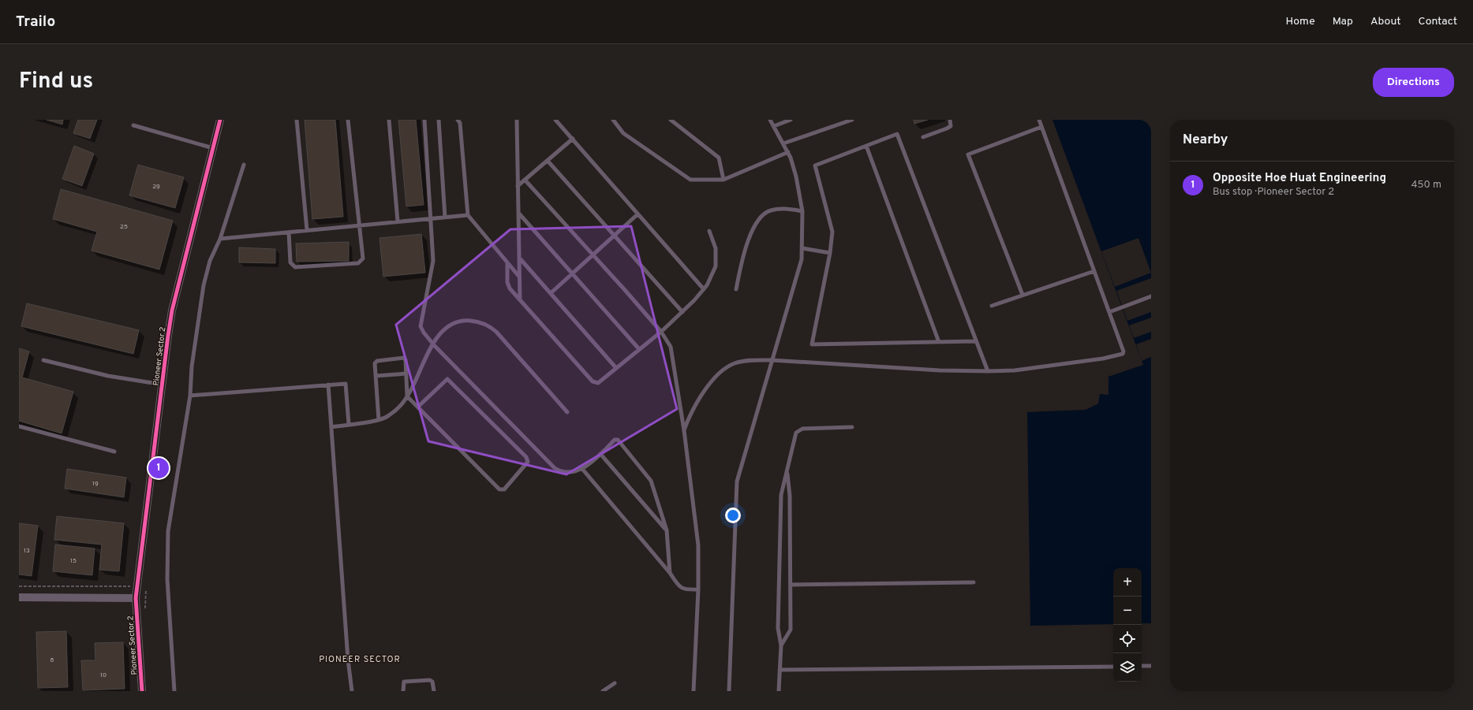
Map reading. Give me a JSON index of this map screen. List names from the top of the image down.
{
  "streets": {
    "street": ["Pioneer Sector 2"]
  },
  "districts": ["PIONEER SECTOR"],
  "house_numbers": [
    "29",
    "25",
    "19",
    "13",
    "15",
    "8",
    "10"
  ],
  "page": {
    "header": "Trailo",
    "nav": [
      "Home",
      "Map",
      "About",
      "Contact"
    ],
    "title": "Find us",
    "buttons": "Directions",
    "heading": "Nearby",
    "list": [
      {
        "mark": "1",
        "name": "Opposite Hoe Huat Engineering",
        "note": "Bus stop · Pioneer Sector 2",
        "value": "450 m"
      }
    ],
    "pins": "1",
    "map_buttons": ["+", "−"]
  }
}
